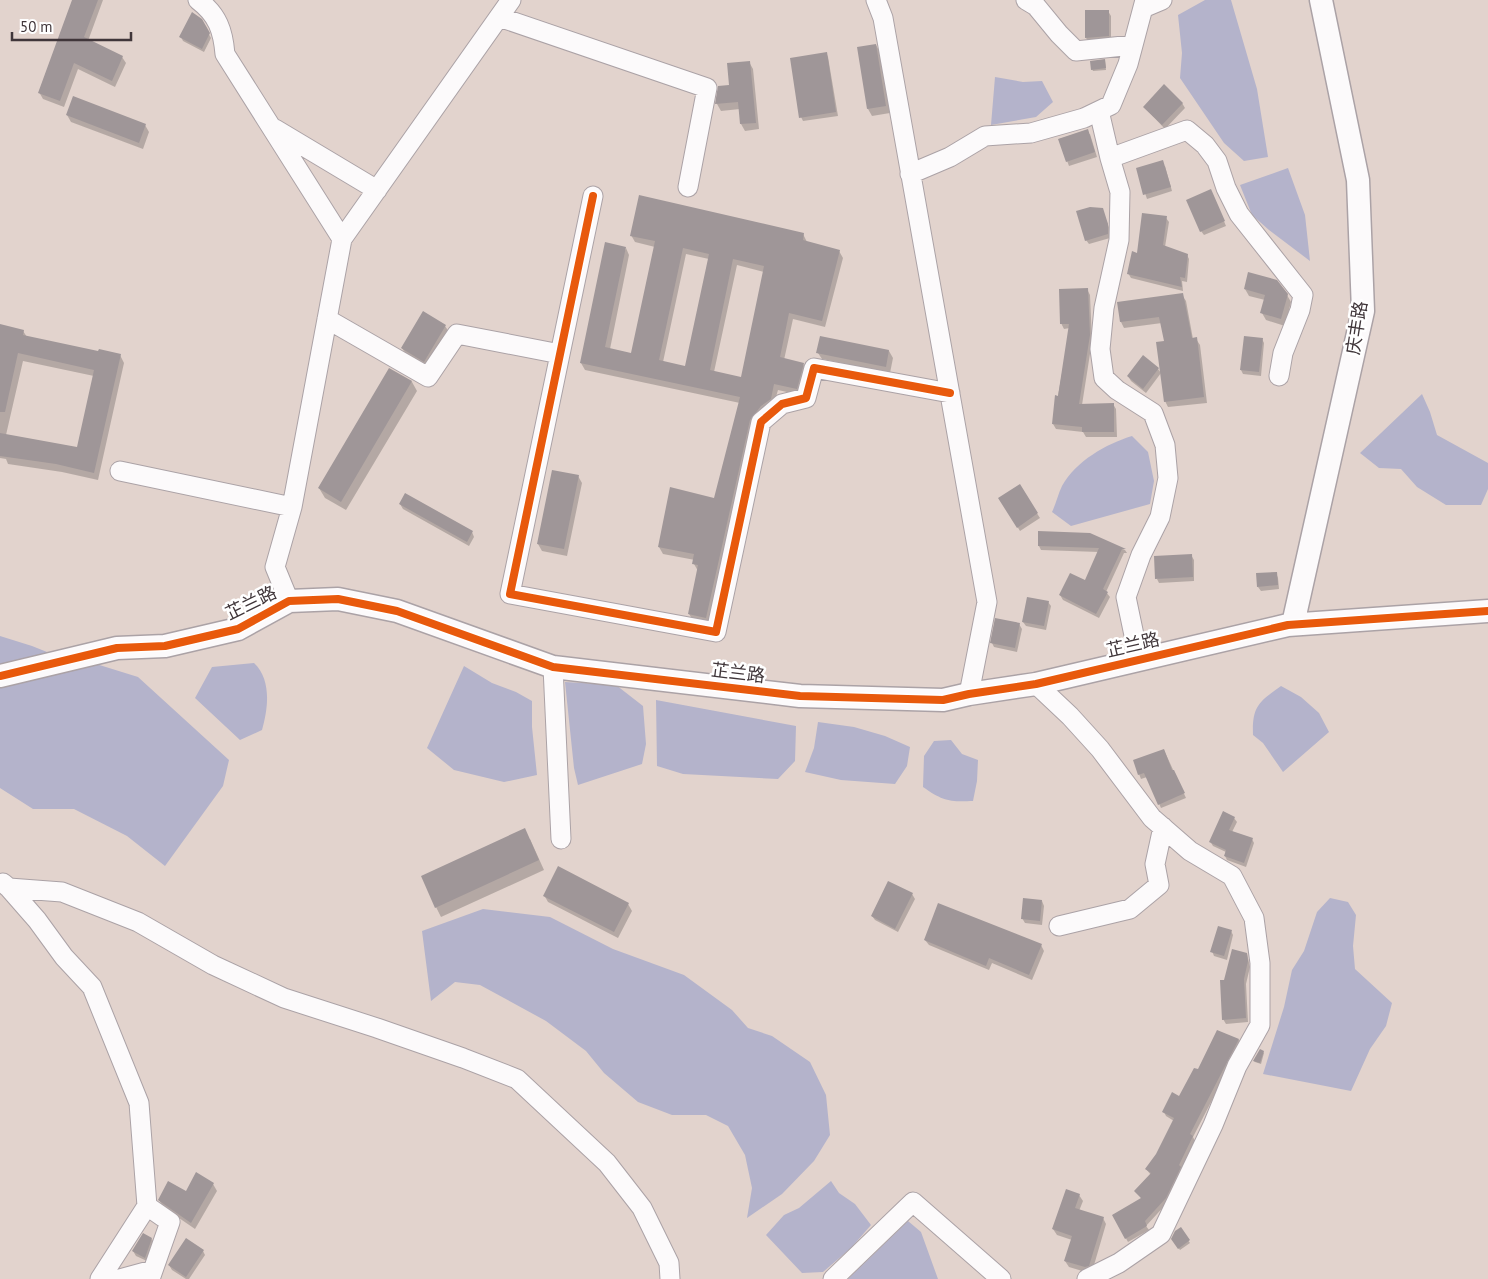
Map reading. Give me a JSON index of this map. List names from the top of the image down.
{
  "streets": {
    "street": ["庆丰路", "芷兰路"]
  },
  "crossings": [
    ["庆丰路", "芷兰路"]
  ],
  "scale_bar": "50 m"
}
